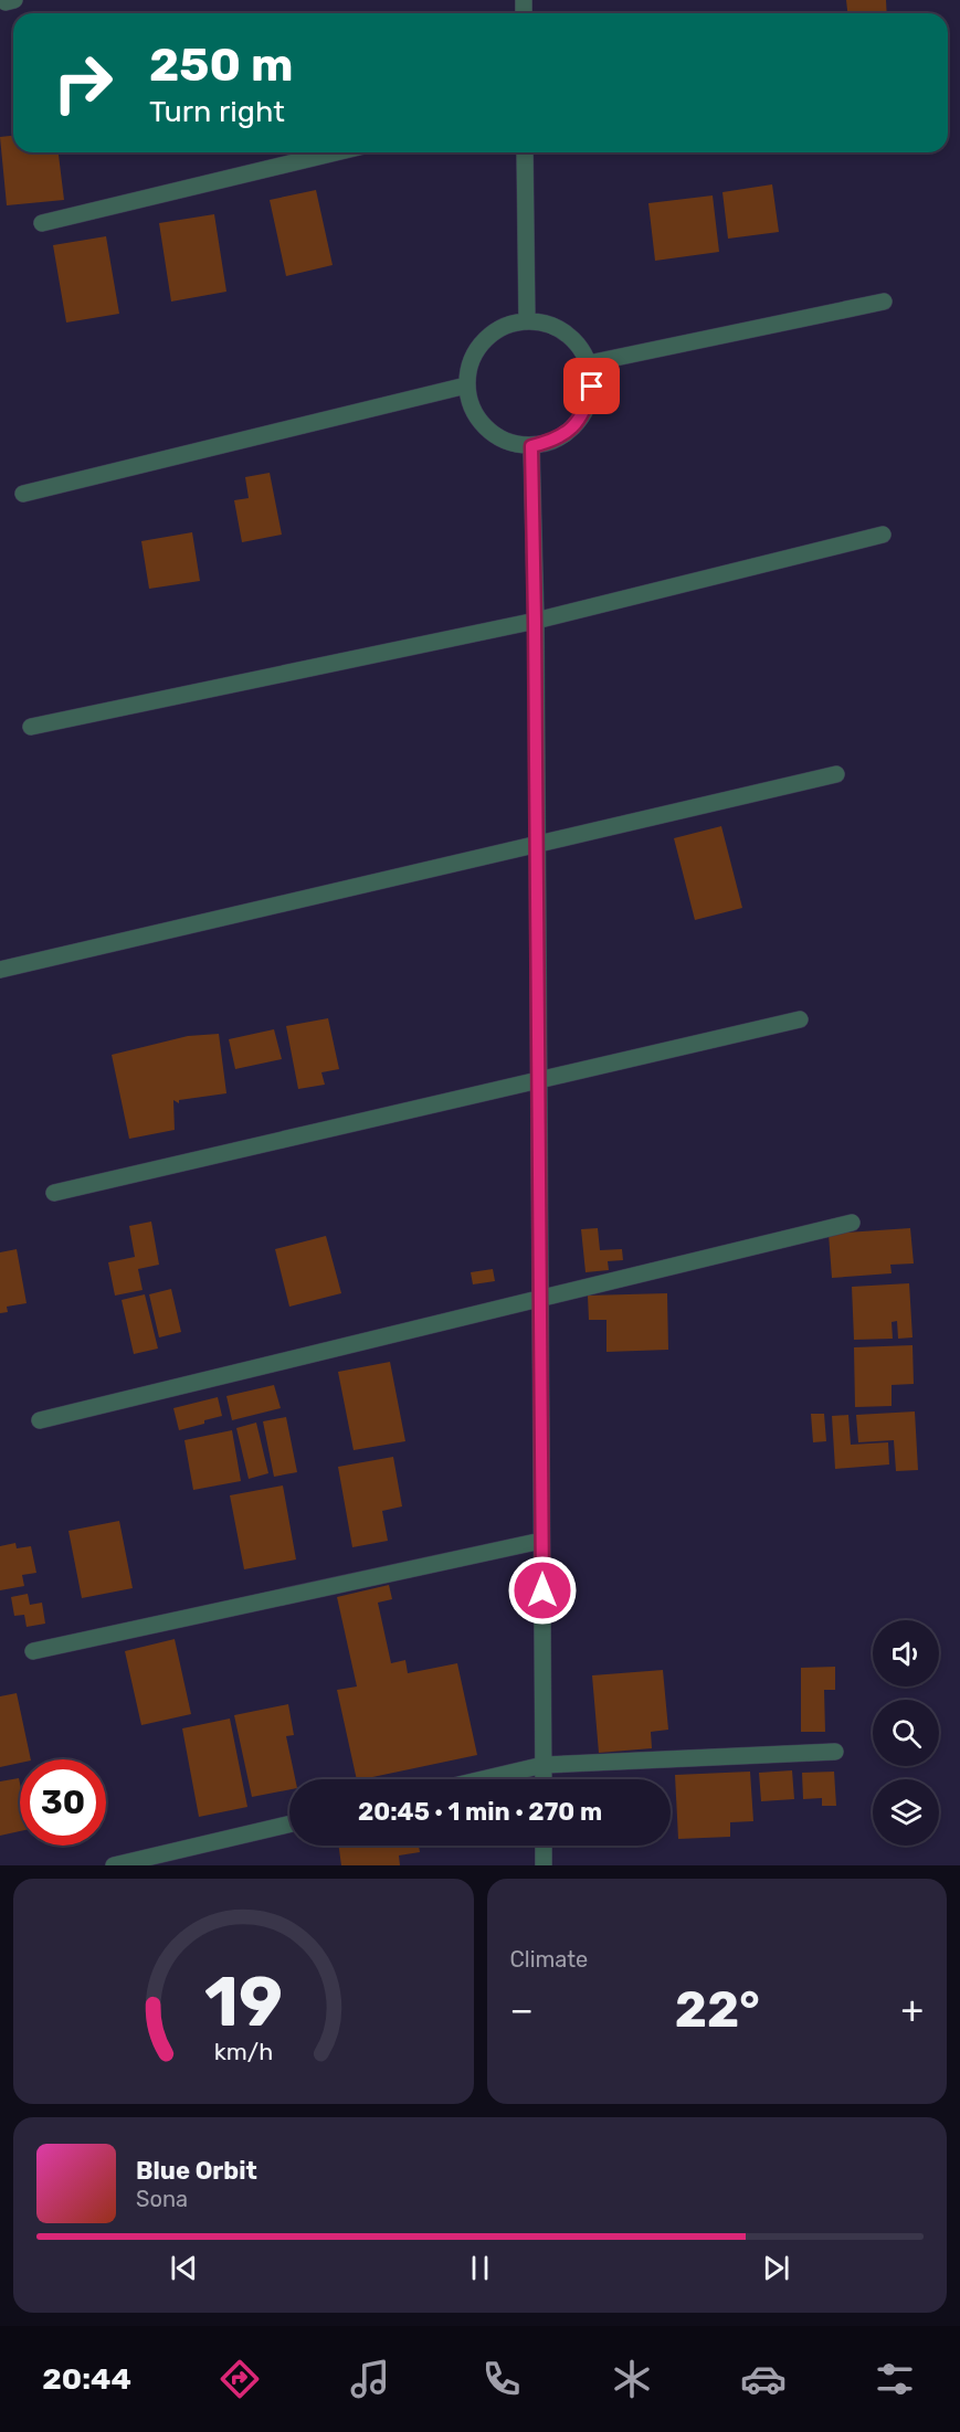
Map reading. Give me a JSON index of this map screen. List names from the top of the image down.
{
  "page": {
    "turn": ["250 m", "Turn right"],
    "limit": "30",
    "trip": "20:45 · 1 min · 270 m",
    "tile": "Climate",
    "heat": ["−", "22°", "+"],
    "song": ["Blue Orbit", "Sona"],
    "tabs": "20:44",
    "gauge": ["19", "km/h"]
  }
}
